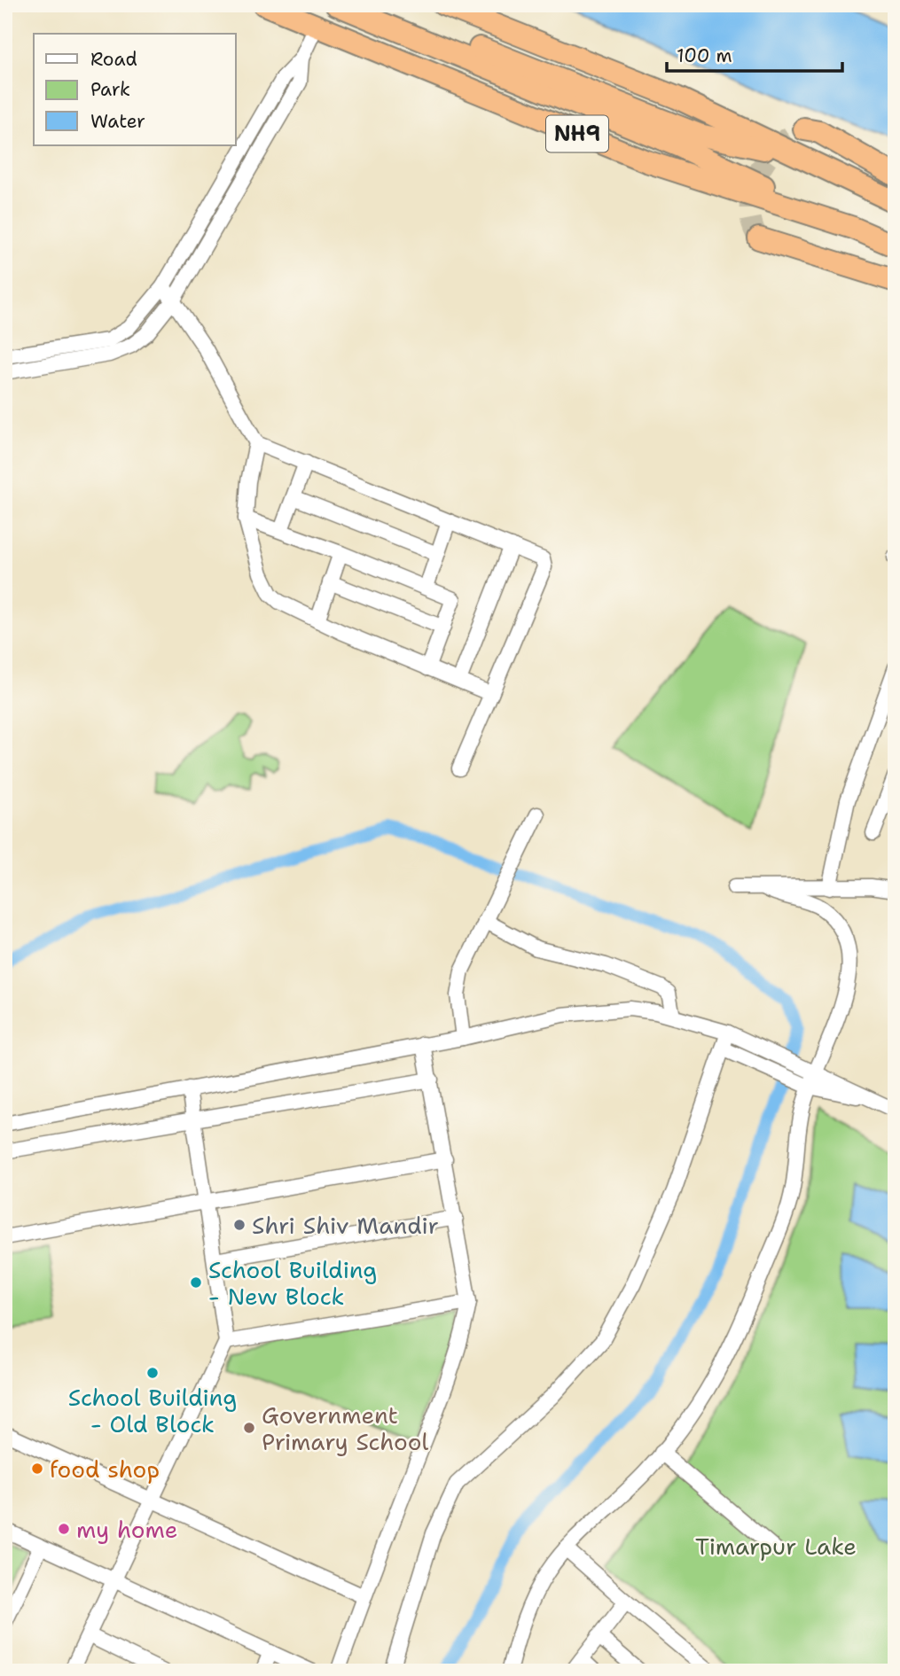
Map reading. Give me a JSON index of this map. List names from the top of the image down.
{
  "streets": {
    "highway": ["NH9"]
  },
  "parks": ["Timarpur Lake"],
  "places": [
    "Shri Shiv Mandir",
    "School Building - New Block",
    "School Building - Old Block",
    "Government Primary School",
    "food shop",
    "my home"
  ],
  "legend": ["Road", "Park", "Water"],
  "scale_bar": "100 m"
}
